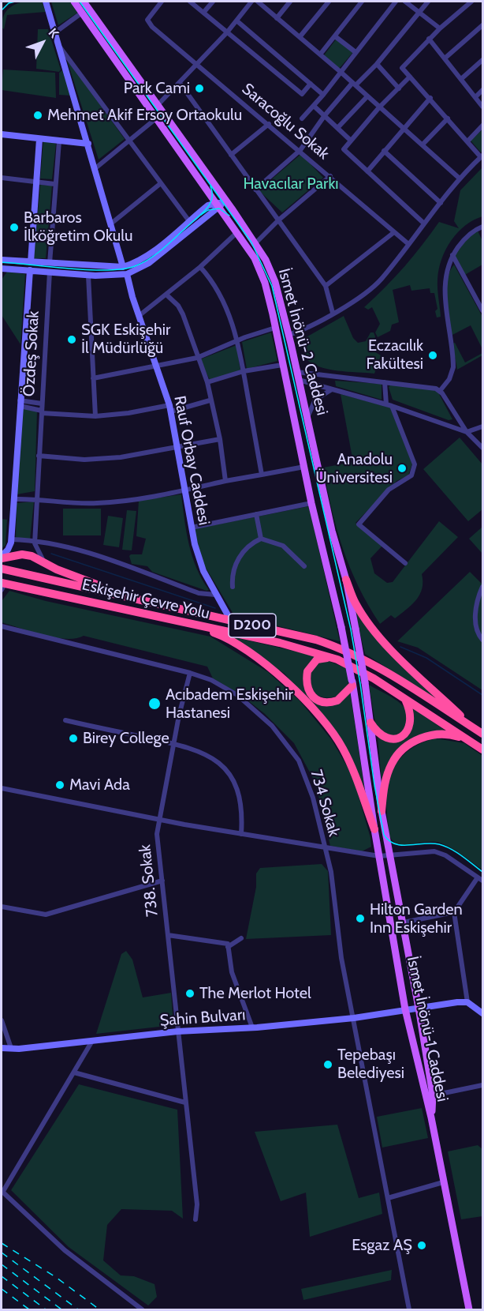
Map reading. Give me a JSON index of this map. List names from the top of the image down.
{
  "streets": {
    "highway": ["Eskişehir Çevre Yolu", "D200"],
    "main road": ["İsmet İnönü-2 Caddesi", "İsmet İnönü-1 Caddesi"],
    "street": [
      "Saracoğlu Sokak",
      "Özdeş Sokak",
      "Rauf Orbay Caddesi",
      "734 Sokak",
      "738. Sokak",
      "Şahin Bulvarı"
    ]
  },
  "crossings": [
    ["İsmet İnönü-2 Caddesi", "İsmet İnönü-1 Caddesi"],
    ["Özdeş Sokak", "Rauf Orbay Caddesi"],
    ["Rauf Orbay Caddesi", "Eskişehir Çevre Yolu"],
    ["734 Sokak", "738. Sokak"],
    ["734 Sokak", "Şahin Bulvarı"],
    ["738. Sokak", "Şahin Bulvarı"],
    ["Şahin Bulvarı", "İsmet İnönü-1 Caddesi"]
  ],
  "parks": ["Havacılar Parkı"],
  "places": [
    "Park Cami",
    "Mehmet Akif Ersoy Ortaokulu",
    "Barbaros İlköğretim Okulu",
    "SGK Eskişehir İl Müdürlüğü",
    "Eczacılık Fakültesi",
    "Anadolu Üniversitesi",
    "Acıbadem Eskişehir Hastanesi",
    "Birey College",
    "Mavi Ada",
    "Hilton Garden Inn Eskişehir",
    "The Merlot Hotel",
    "Tepebaşı Belediyesi",
    "Esgaz AŞ"
  ],
  "north": "top right"
}
